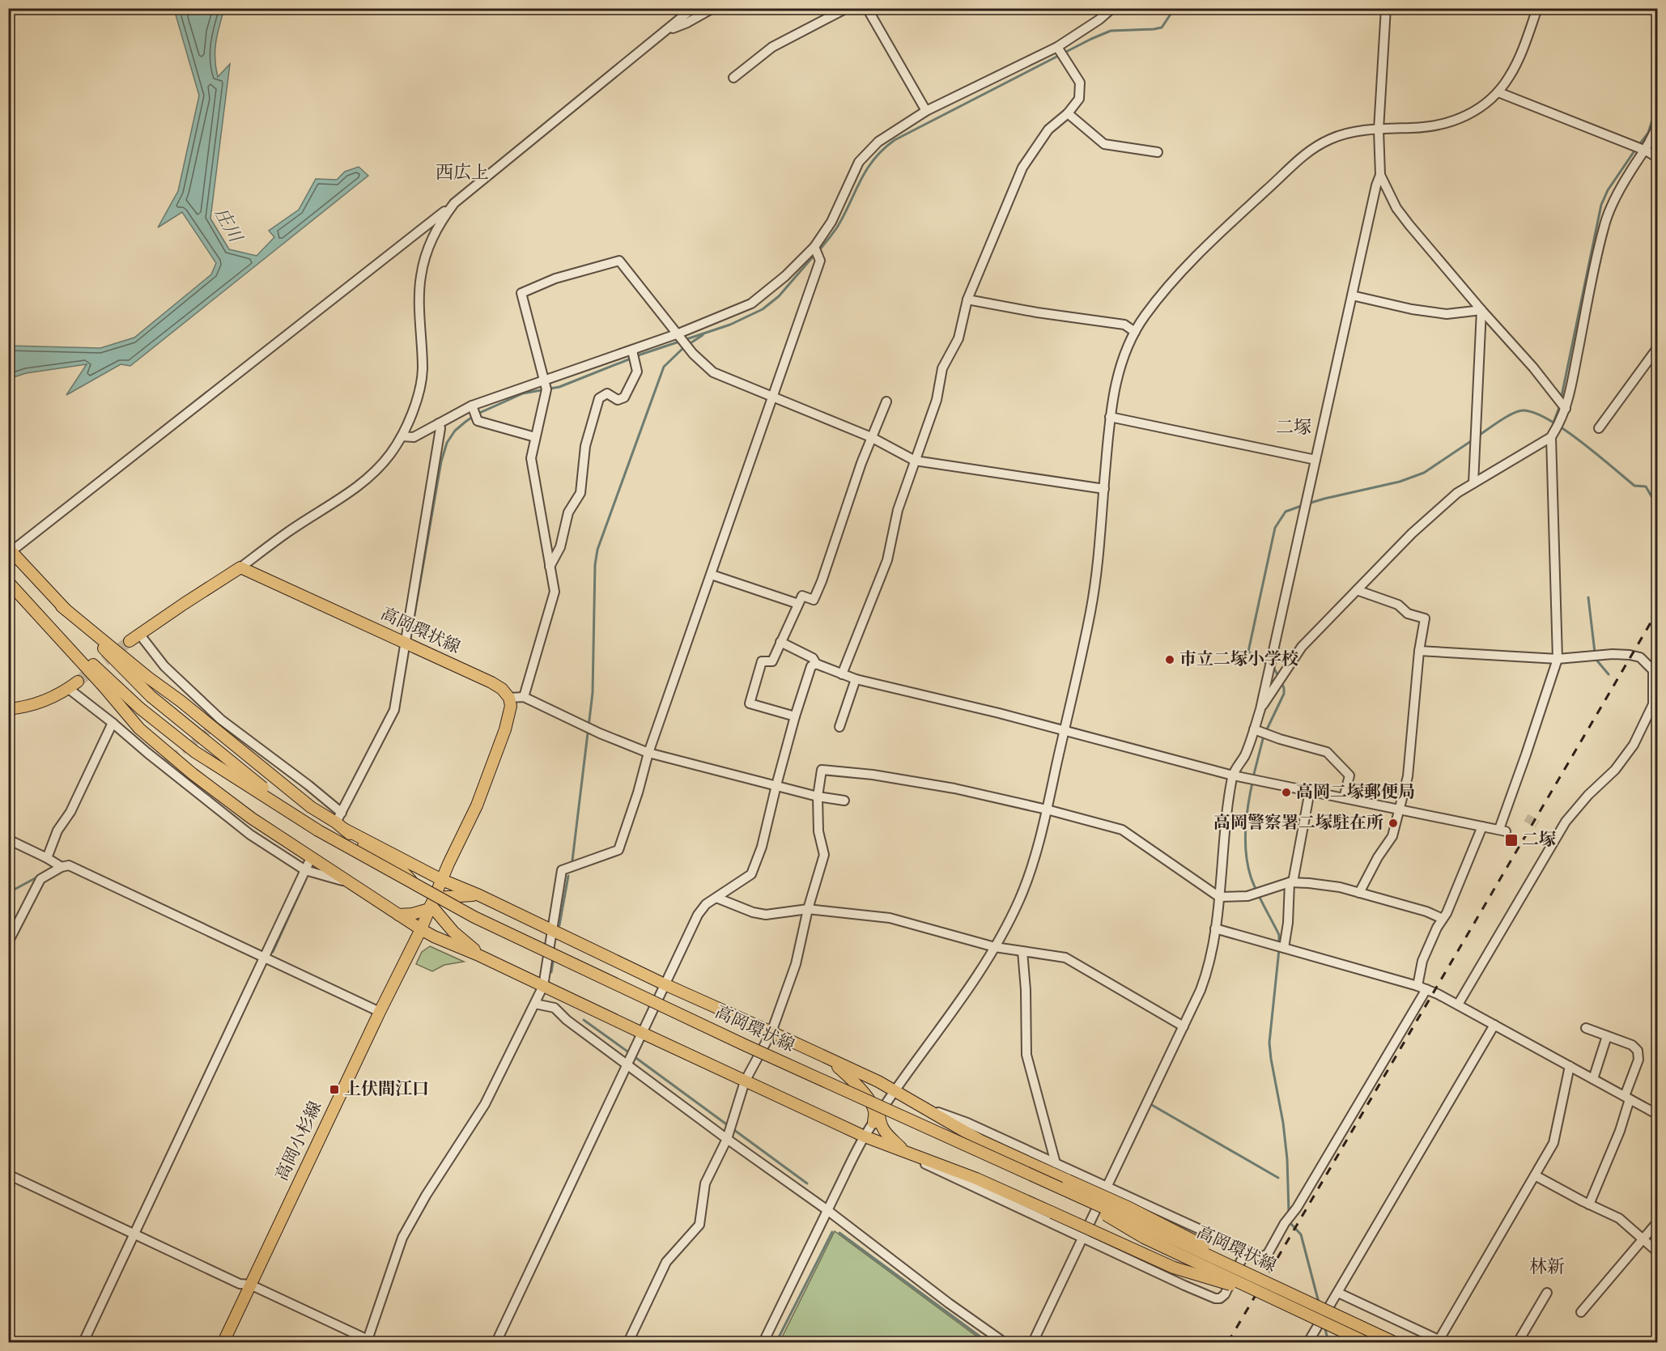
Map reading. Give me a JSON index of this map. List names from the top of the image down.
{
  "streets": {
    "main road": ["高岡環状線", "高岡小杉線"]
  },
  "districts": ["西広上", "二塚", "林新"],
  "water": ["庄川"],
  "places": {
    "other": ["市立二塚小学校", "高岡二塚郵便局", "高岡警察署二塚駐在所"],
    "transit": ["二塚", "上伏間江口"]
  }
}
